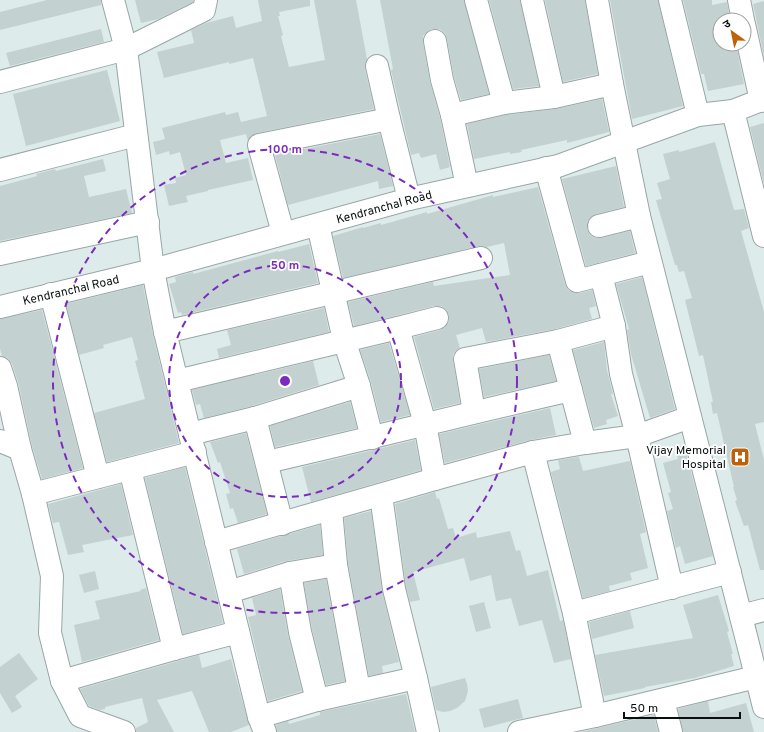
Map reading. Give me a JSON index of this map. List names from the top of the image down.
{
  "streets": {
    "street": ["Kendranchal Road"]
  },
  "places": {
    "hospital": ["Vijay Memorial Hospital"]
  },
  "scale_bar": "50 m",
  "north": "top left",
  "rings": ["100 m", "50 m"]
}
